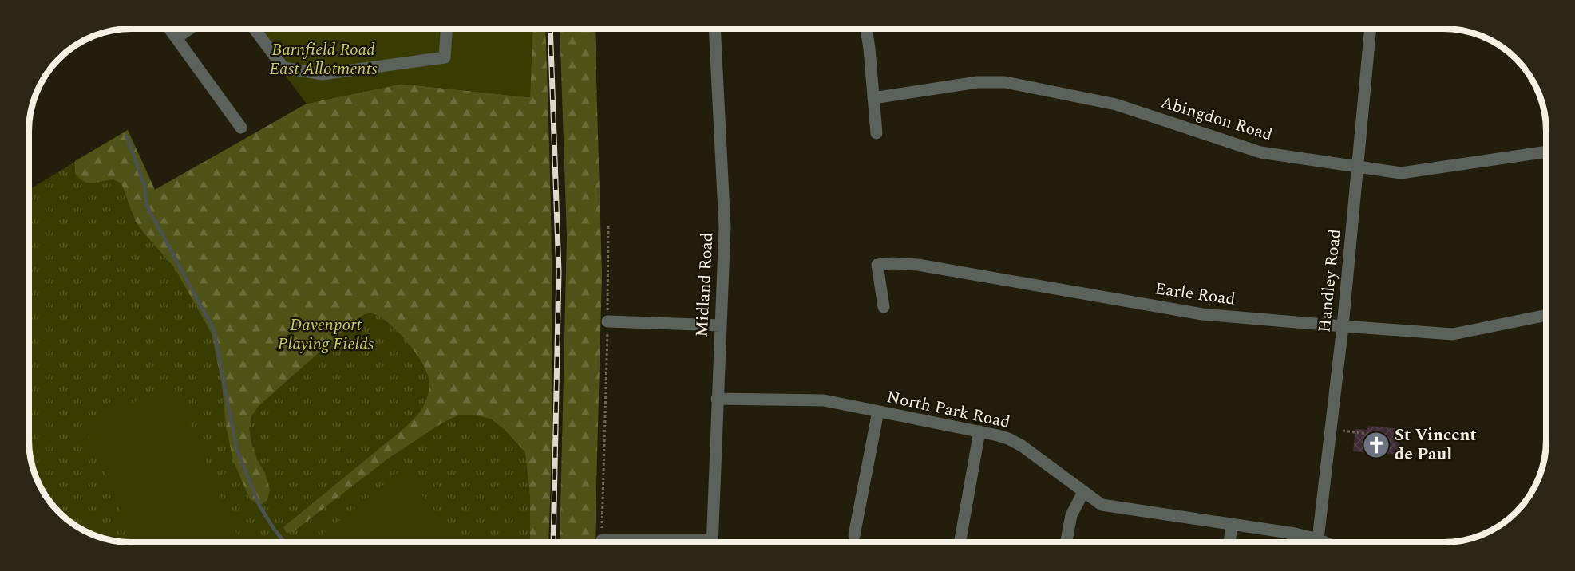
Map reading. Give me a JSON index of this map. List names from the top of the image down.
{
  "streets": {
    "street": [
      "Abingdon Road",
      "Handley Road",
      "Midland Road",
      "Earle Road",
      "North Park Road"
    ]
  },
  "crossings": [
    ["Abingdon Road", "Handley Road"],
    ["Handley Road", "Earle Road"],
    ["Handley Road", "North Park Road"],
    ["Midland Road", "North Park Road"]
  ],
  "parks": ["Barnfield Road East Allotments", "Davenport Playing Fields"],
  "places": {
    "church": ["St Vincent de Paul"]
  }
}
